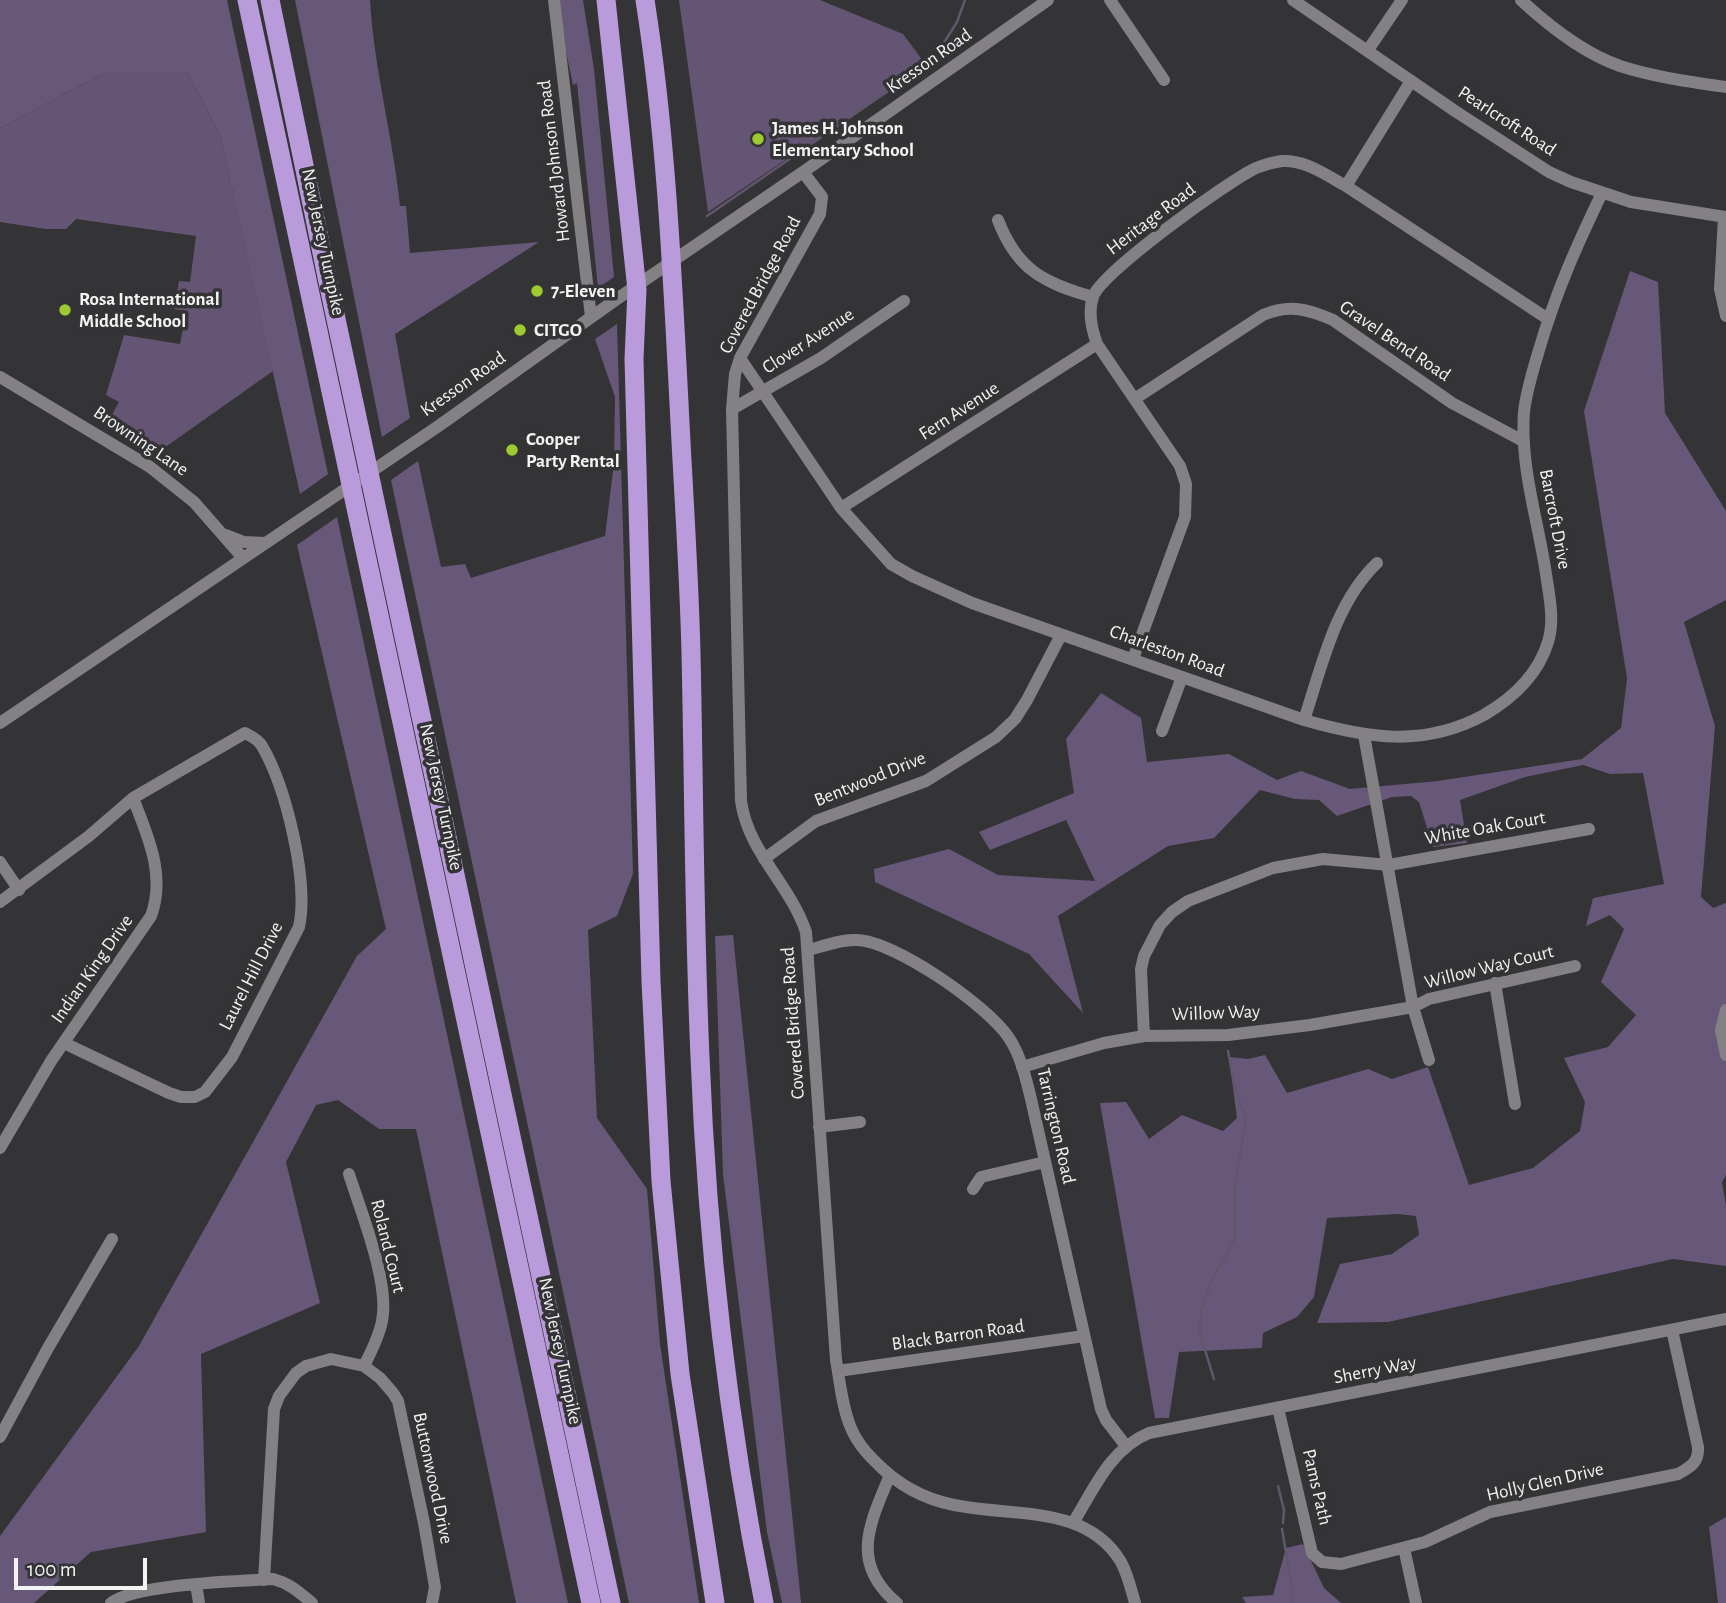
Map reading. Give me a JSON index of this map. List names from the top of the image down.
{
  "streets": {
    "highway": ["New Jersey Turnpike"],
    "street": [
      "Kresson Road",
      "Pearlcroft Road",
      "Howard Johnson Road",
      "Heritage Road",
      "Covered Bridge Road",
      "Clover Avenue",
      "Gravel Bend Road",
      "Fern Avenue",
      "Browning Lane",
      "Barcroft Drive",
      "Charleston Road",
      "Bentwood Drive",
      "White Oak Court",
      "Willow Way Court",
      "Indian King Drive",
      "Laurel Hill Drive",
      "Willow Way",
      "Tarrington Road",
      "Roland Court",
      "Black Barron Road",
      "Sherry Way",
      "Buttonwood Drive",
      "Holly Glen Drive",
      "Pams Path"
    ]
  },
  "crossings": [
    ["Kresson Road", "Howard Johnson Road"],
    ["Kresson Road", "Covered Bridge Road"],
    ["Kresson Road", "Browning Lane"],
    ["Pearlcroft Road", "Barcroft Drive"],
    ["Heritage Road", "Barcroft Drive"],
    ["Covered Bridge Road", "Clover Avenue"],
    ["Covered Bridge Road", "Charleston Road"],
    ["Covered Bridge Road", "Bentwood Drive"],
    ["Covered Bridge Road", "Tarrington Road"],
    ["Covered Bridge Road", "Black Barron Road"],
    ["Covered Bridge Road", "Sherry Way"],
    ["Clover Avenue", "Charleston Road"],
    ["Gravel Bend Road", "Barcroft Drive"],
    ["Fern Avenue", "Charleston Road"],
    ["Barcroft Drive", "Charleston Road"],
    ["Charleston Road", "Bentwood Drive"],
    ["White Oak Court", "Willow Way"],
    ["Willow Way Court", "Willow Way"],
    ["Indian King Drive", "Laurel Hill Drive"],
    ["Willow Way", "Tarrington Road"],
    ["Tarrington Road", "Black Barron Road"],
    ["Tarrington Road", "Sherry Way"],
    ["Roland Court", "Buttonwood Drive"],
    ["Sherry Way", "Holly Glen Drive"],
    ["Sherry Way", "Pams Path"],
    ["Holly Glen Drive", "Pams Path"]
  ],
  "places": [
    "James H. Johnson Elementary School",
    "7-Eleven",
    "Rosa International Middle School",
    "CITGO",
    "Cooper Party Rental"
  ],
  "scale_bar": "100 m"
}
